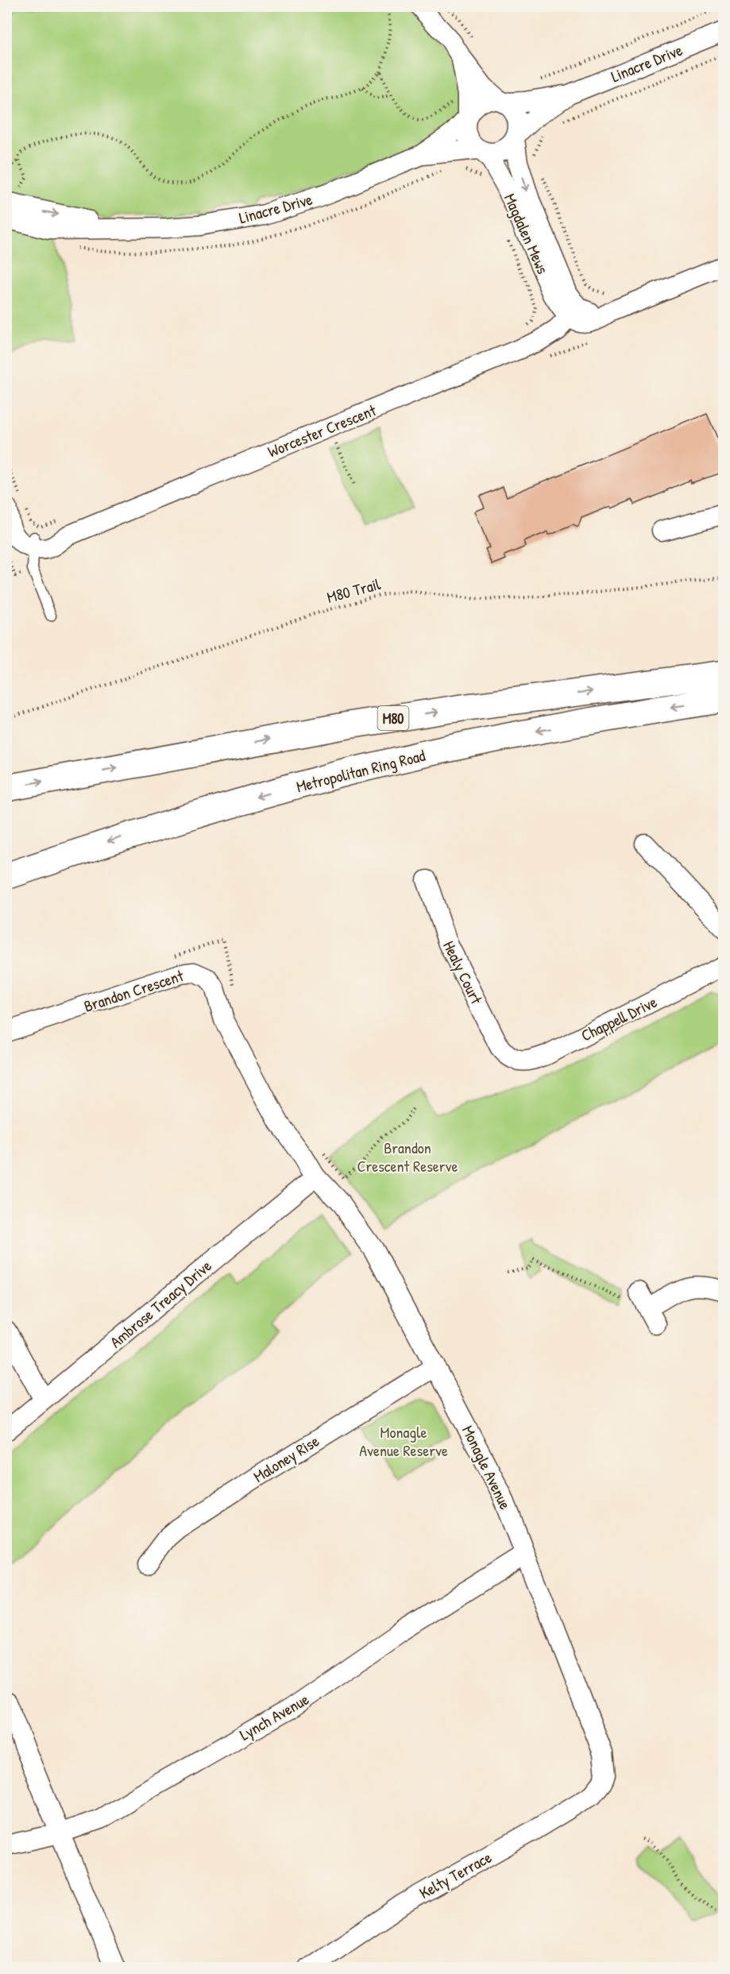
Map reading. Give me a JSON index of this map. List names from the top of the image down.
{
  "streets": {
    "highway": ["M80", "Metropolitan Ring Road"],
    "street": [
      "Linacre Drive",
      "Magdalen Mews",
      "Worcester Crescent",
      "Healy Court",
      "Brandon Crescent",
      "Chappell Drive",
      "Ambrose Treacy Drive",
      "Maloney Rise",
      "Monagle Avenue",
      "Lynch Avenue",
      "Kelty Terrace"
    ],
    "path": ["M80 Trail"]
  },
  "crossings": [
    ["Linacre Drive", "Magdalen Mews"],
    ["Magdalen Mews", "Worcester Crescent"],
    ["Healy Court", "Chappell Drive"],
    ["Brandon Crescent", "Ambrose Treacy Drive"],
    ["Brandon Crescent", "Monagle Avenue"],
    ["Ambrose Treacy Drive", "Monagle Avenue"],
    ["Maloney Rise", "Monagle Avenue"],
    ["Monagle Avenue", "Lynch Avenue"],
    ["Monagle Avenue", "Kelty Terrace"]
  ],
  "parks": ["Brandon Crescent Reserve", "Monagle Avenue Reserve"]
}
